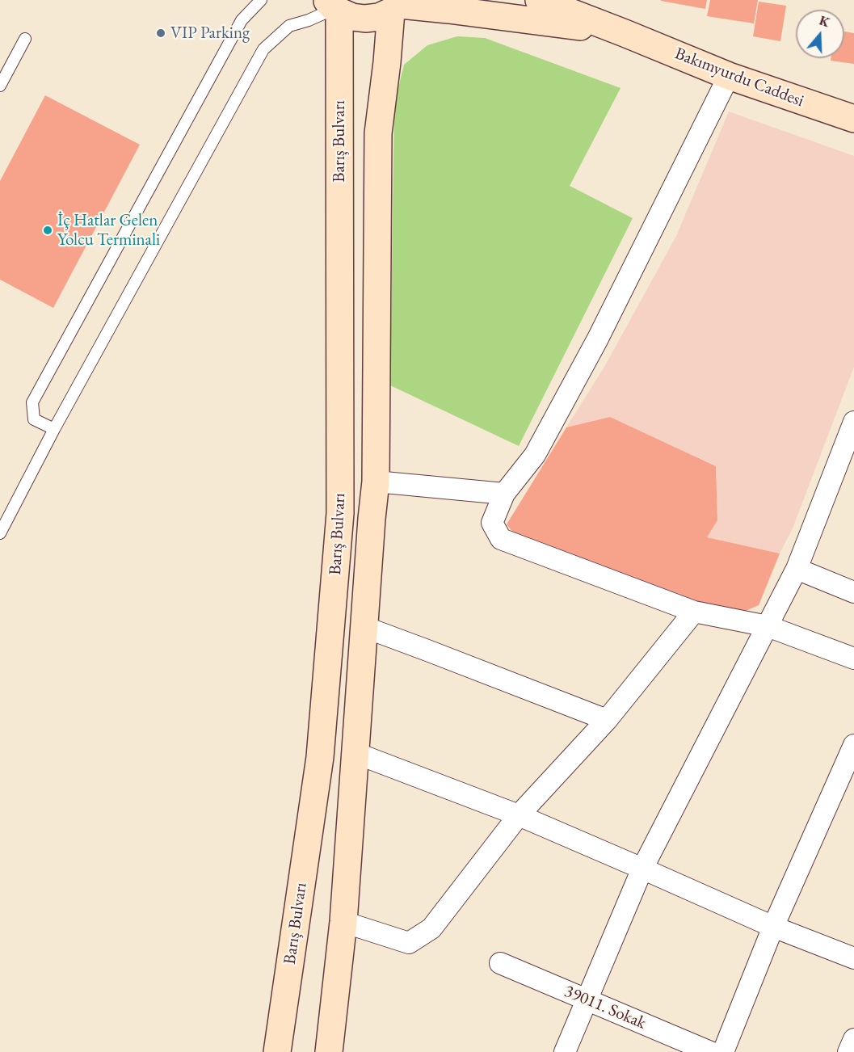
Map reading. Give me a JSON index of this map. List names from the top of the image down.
{
  "streets": {
    "main road": ["Bakımyurdu Caddesi", "Barış Bulvarı"],
    "street": ["39011. Sokak"]
  },
  "crossings": [
    ["Bakımyurdu Caddesi", "Barış Bulvarı"]
  ],
  "places": ["VIP Parking", "İç Hatlar Gelen Yolcu Terminali"],
  "north": "top"
}
